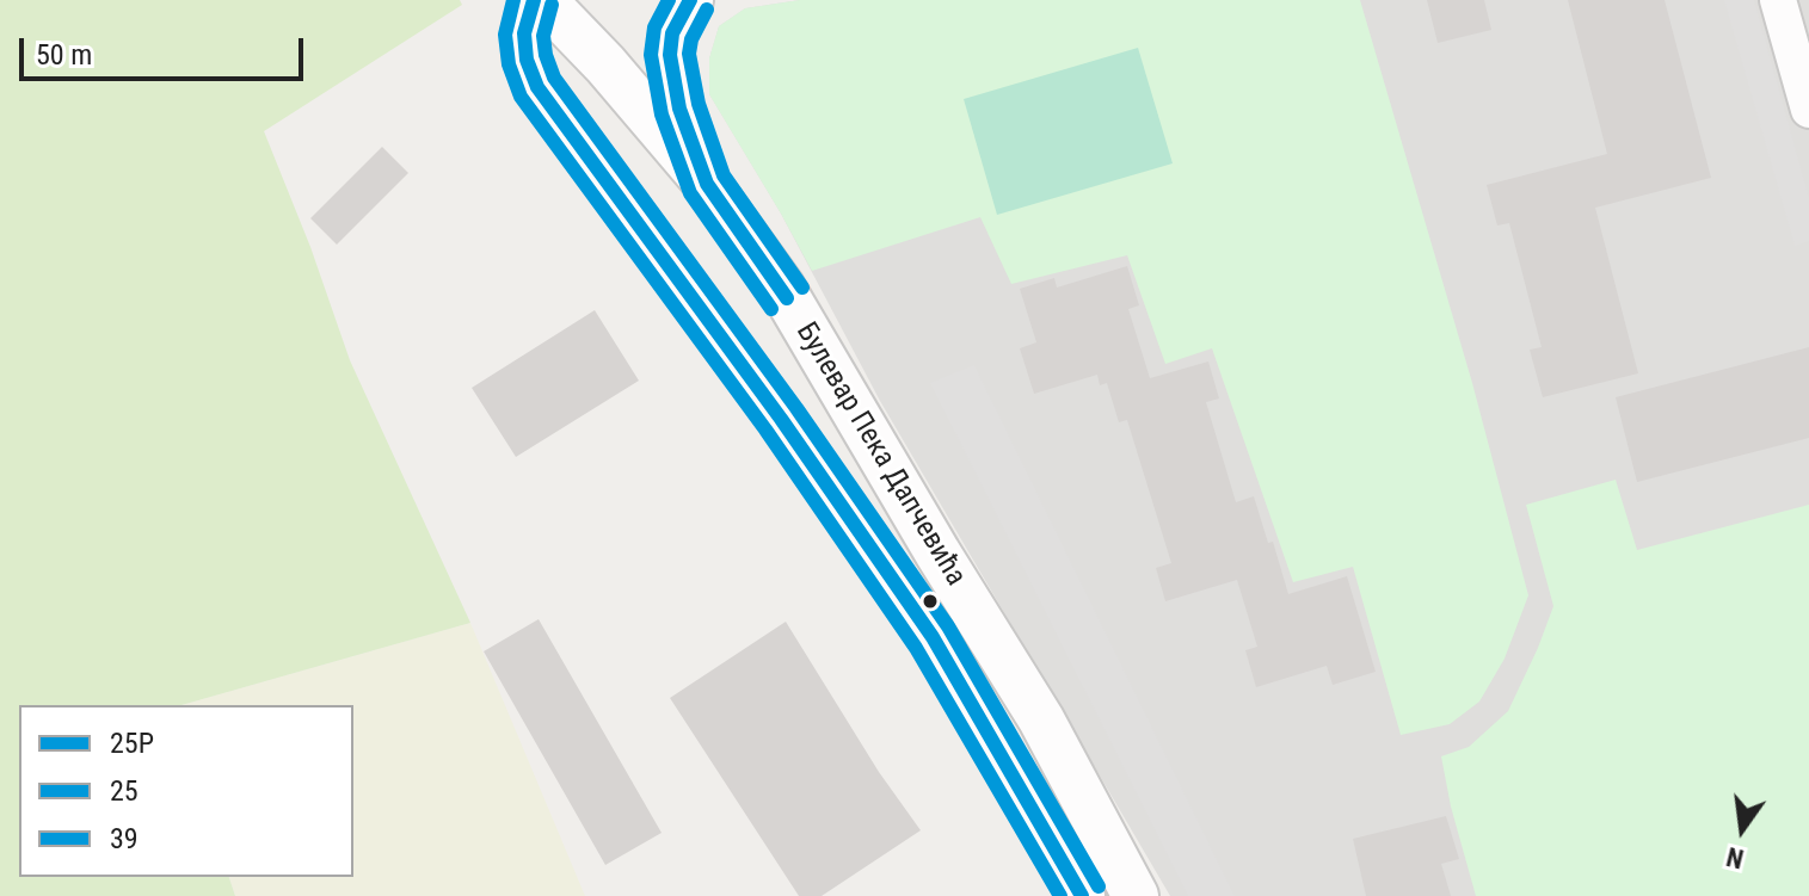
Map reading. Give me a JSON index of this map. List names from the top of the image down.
{
  "streets": {
    "street": ["Булевар Пека Дапчевића"]
  },
  "lines": ["transit line 25P", "transit line 25", "transit line 39"],
  "legend": ["25P", "25", "39"],
  "scale_bar": "50 m",
  "north": "bottom"
}
